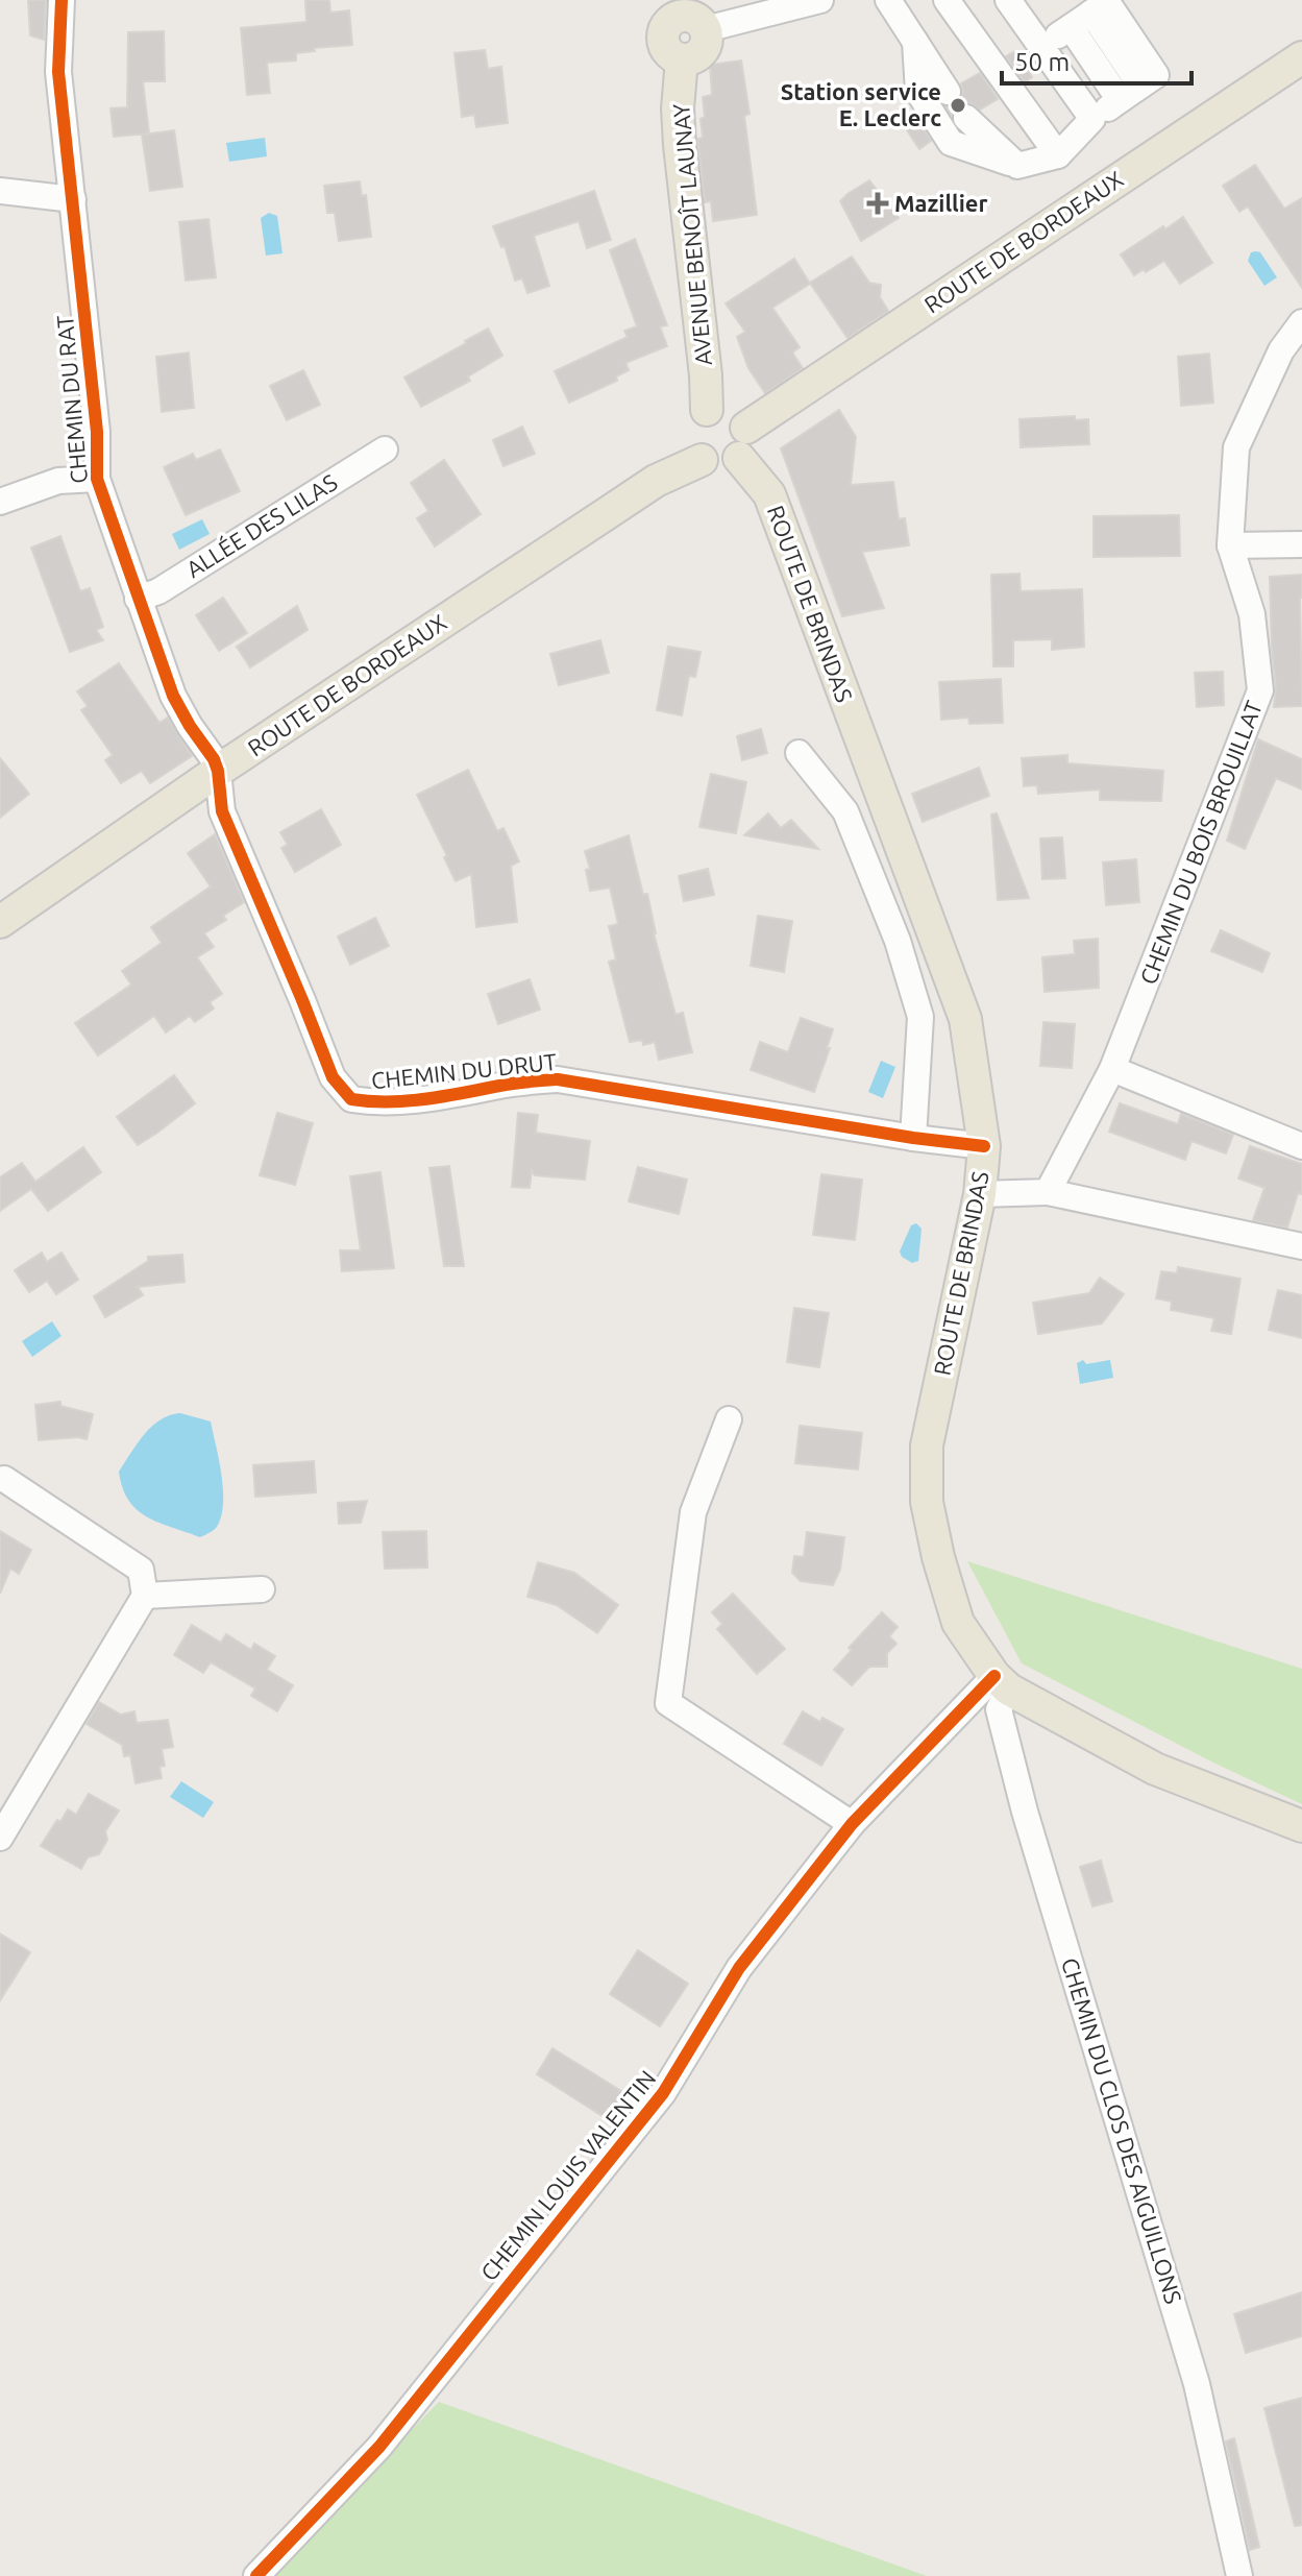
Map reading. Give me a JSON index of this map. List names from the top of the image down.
{
  "streets": {
    "main road": ["AVENUE BENOÎT LAUNAY", "ROUTE DE BORDEAUX", "ROUTE DE BRINDAS"],
    "street": [
      "CHEMIN DU RAT",
      "ALLÉE DES LILAS",
      "CHEMIN DU BOIS BROUILLAT",
      "CHEMIN DU DRUT",
      "CHEMIN DU CLOS DES AIGUILLONS",
      "CHEMIN LOUIS VALENTIN"
    ]
  },
  "crossings": [
    ["AVENUE BENOÎT LAUNAY", "ROUTE DE BORDEAUX"],
    ["AVENUE BENOÎT LAUNAY", "ROUTE DE BRINDAS"],
    ["ROUTE DE BORDEAUX", "CHEMIN DU RAT"],
    ["ROUTE DE BORDEAUX", "ROUTE DE BRINDAS"],
    ["ROUTE DE BORDEAUX", "CHEMIN DU DRUT"],
    ["CHEMIN DU RAT", "ALLÉE DES LILAS"],
    ["CHEMIN DU RAT", "CHEMIN DU DRUT"],
    ["ROUTE DE BRINDAS", "CHEMIN DU DRUT"],
    ["ROUTE DE BRINDAS", "CHEMIN DU CLOS DES AIGUILLONS"],
    ["ROUTE DE BRINDAS", "CHEMIN LOUIS VALENTIN"],
    ["CHEMIN DU CLOS DES AIGUILLONS", "CHEMIN LOUIS VALENTIN"]
  ],
  "places": {
    "other": ["Station service E. Leclerc"],
    "health": ["Mazillier"]
  },
  "scale_bar": "50 m"
}
